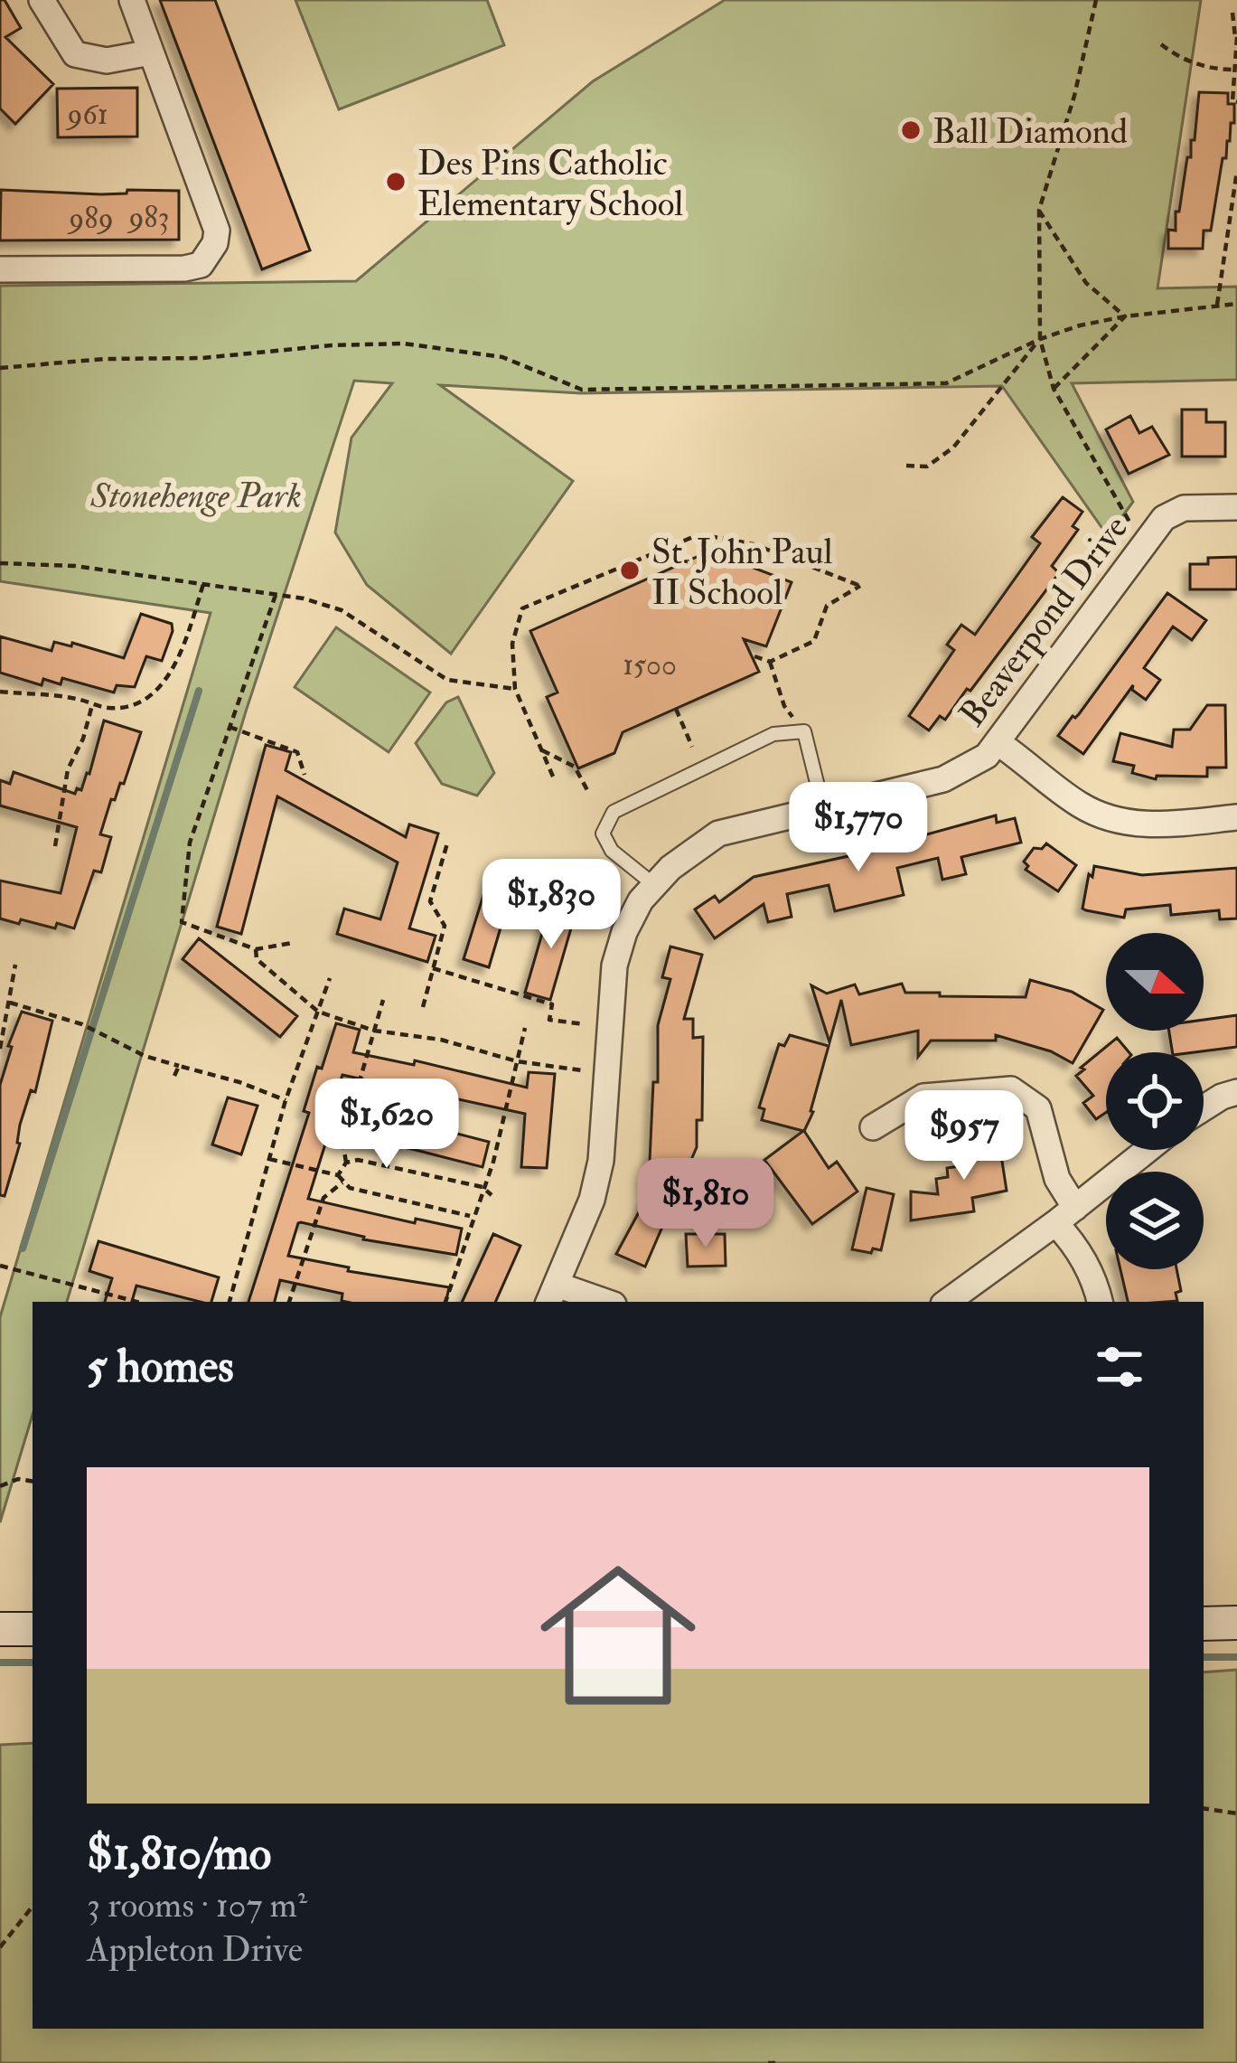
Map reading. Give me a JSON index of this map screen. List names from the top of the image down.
{
  "streets": {
    "street": ["Beaverpond Drive"]
  },
  "parks": ["Stonehenge Park"],
  "places": ["Ball Diamond", "Des Pins Catholic Elementary School", "St. John Paul II School"],
  "house_numbers": [
    "961",
    "983",
    "989",
    "1500"
  ],
  "north": "right",
  "page": {
    "price": [
      "$1,770",
      "$1,830",
      "$1,620",
      "$957",
      "$1,810"
    ],
    "heading": "5 homes",
    "list": [
      {
        "name": "$1,810/mo",
        "note": "3 rooms · 107 m² · Appleton Drive"
      }
    ]
  }
}
